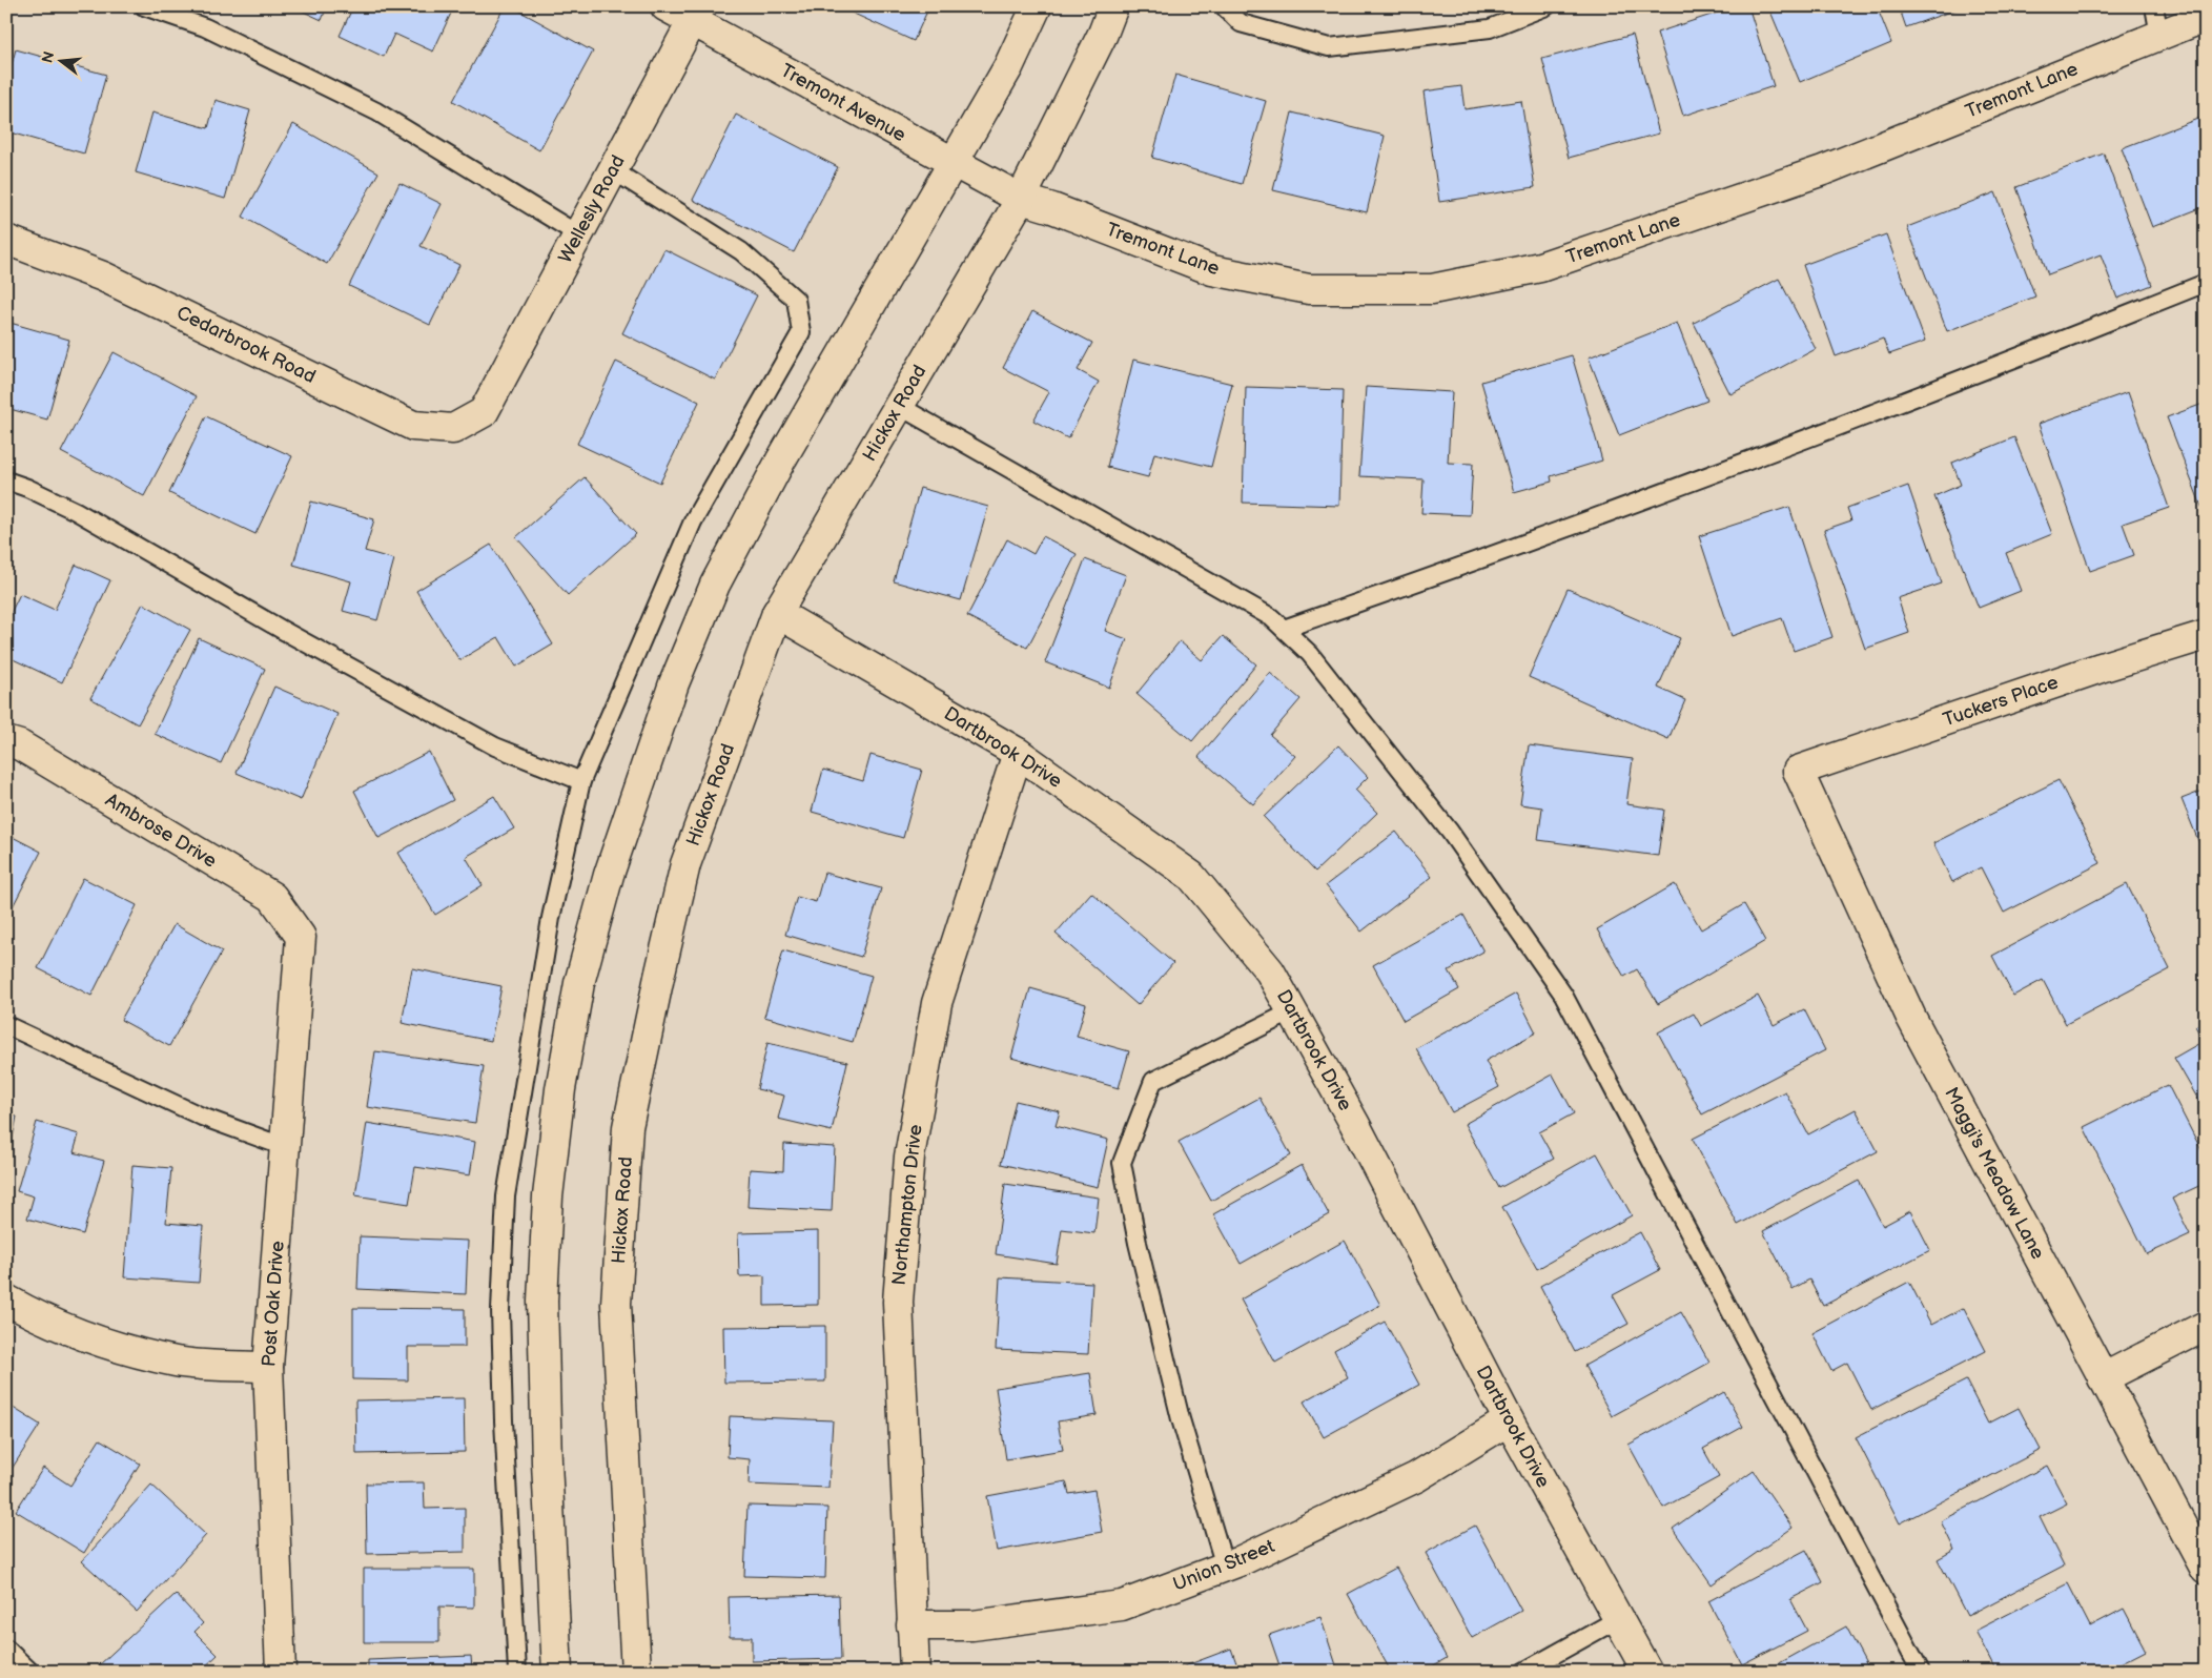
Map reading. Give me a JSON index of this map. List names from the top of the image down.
{
  "streets": {
    "street": [
      "Tremont Lane",
      "Tremont Avenue",
      "Wellesly Road",
      "Cedarbrook Road",
      "Hickox Road",
      "Tuckers Place",
      "Dartbrook Drive",
      "Ambrose Drive",
      "Maggi's Meadow Lane",
      "Northampton Drive",
      "Post Oak Drive",
      "Union Street"
    ]
  },
  "crossings": [
    ["Tremont Lane", "Tremont Avenue"],
    ["Tremont Lane", "Hickox Road"],
    ["Tremont Avenue", "Wellesly Road"],
    ["Tremont Avenue", "Hickox Road"],
    ["Wellesly Road", "Cedarbrook Road"],
    ["Hickox Road", "Dartbrook Drive"],
    ["Tuckers Place", "Maggi's Meadow Lane"],
    ["Dartbrook Drive", "Northampton Drive"],
    ["Dartbrook Drive", "Union Street"],
    ["Ambrose Drive", "Post Oak Drive"],
    ["Northampton Drive", "Union Street"]
  ],
  "north": "left"
}
